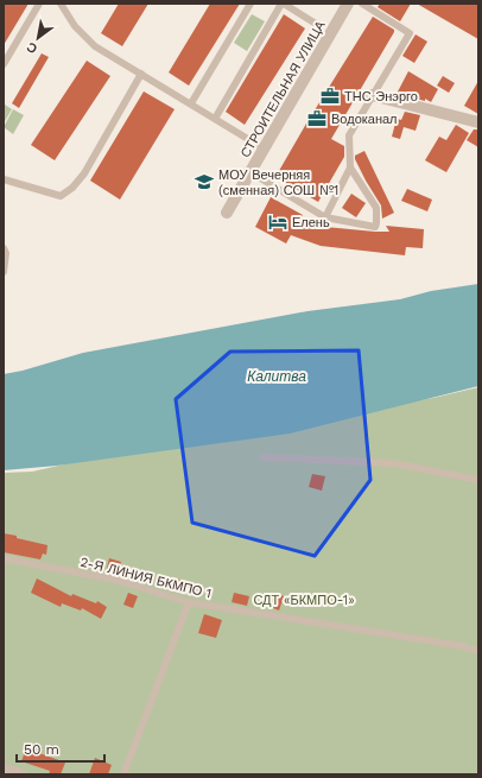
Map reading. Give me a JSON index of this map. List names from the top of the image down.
{
  "streets": {
    "street": ["СТРОИТЕЛЬНАЯ УЛИЦА"],
    "lane": ["2-Я ЛИНИЯ БКМПО 1"]
  },
  "water": ["Калитва"],
  "parks": ["СДТ «БКМПО-1»"],
  "places": {
    "office": ["ТНС Энэрго", "Водоканал"],
    "school or university": ["МОУ Вечерняя (сменная) СОШ №1"],
    "hotel": ["Елень"]
  },
  "scale_bar": "50 m",
  "north": "bottom left"
}
